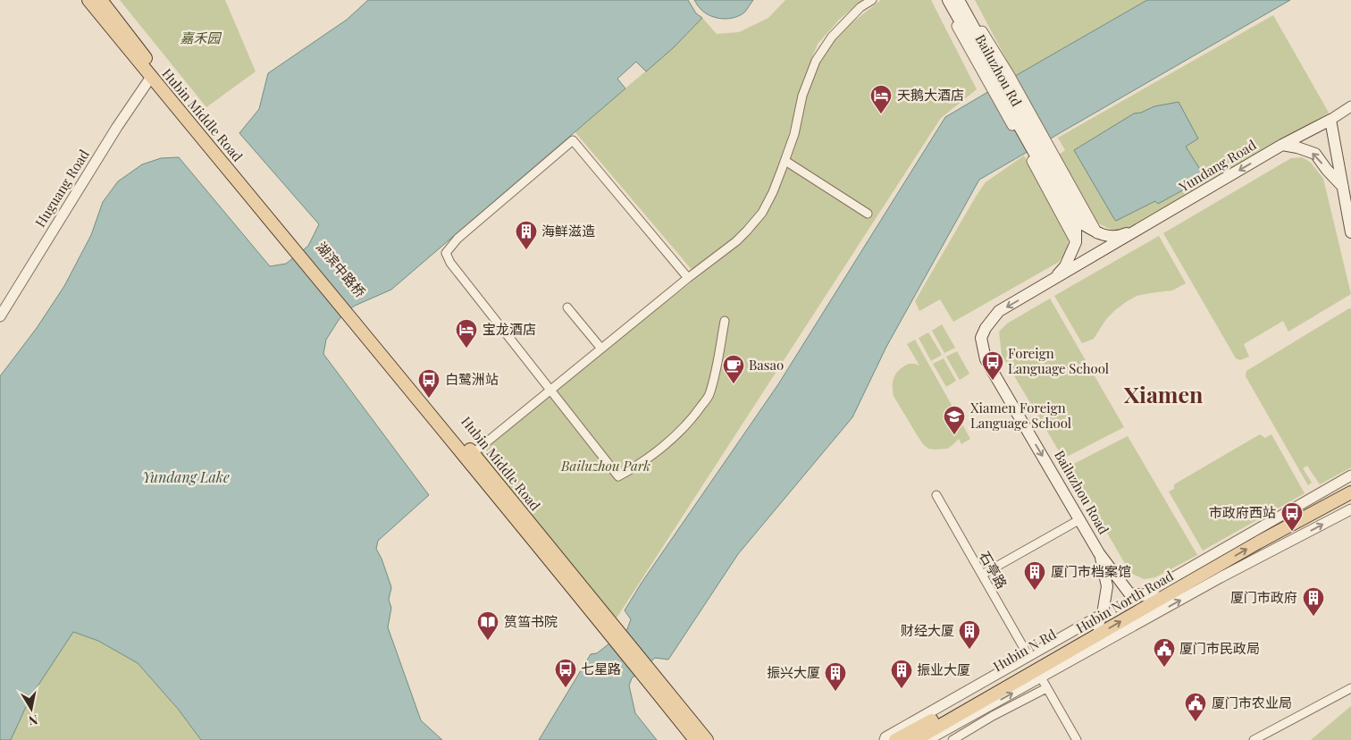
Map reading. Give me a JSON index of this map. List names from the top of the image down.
{
  "streets": {
    "main road": [
      "Bailuzhou Rd",
      "Hubin Middle Road",
      "Yundang Road",
      "湖滨中路桥",
      "Bailuzhou Road",
      "Hubin North Road",
      "Hubin N Rd"
    ],
    "street": ["Huguang Road", "石亭路"]
  },
  "crossings": [
    ["Bailuzhou Rd", "Bailuzhou Road"],
    ["Hubin Middle Road", "Huguang Road"],
    ["Hubin Middle Road", "湖滨中路桥"],
    ["Yundang Road", "Bailuzhou Road"]
  ],
  "one_way": ["Yundang Road", "Bailuzhou Road", "Hubin North Road"],
  "districts": ["Xiamen"],
  "water": ["Yundang Lake"],
  "parks": ["嘉禾园", "Bailuzhou Park"],
  "places": {
    "hotel": ["天鹅大酒店", "宝龙酒店"],
    "building": [
      "海鲜滋造",
      "厦门市档案馆",
      "厦门市政府",
      "财经大厦",
      "振业大厦",
      "振兴大厦"
    ],
    "bus stop": [
      "Foreign Language School",
      "白鹭洲站",
      "市政府西站",
      "七星路"
    ],
    "cafe": ["Basao"],
    "school or university": ["Xiamen Foreign Language School"],
    "library": ["筼筜书院"],
    "public building": ["厦门市民政局", "厦门市农业局"]
  },
  "north": "bottom"
}
